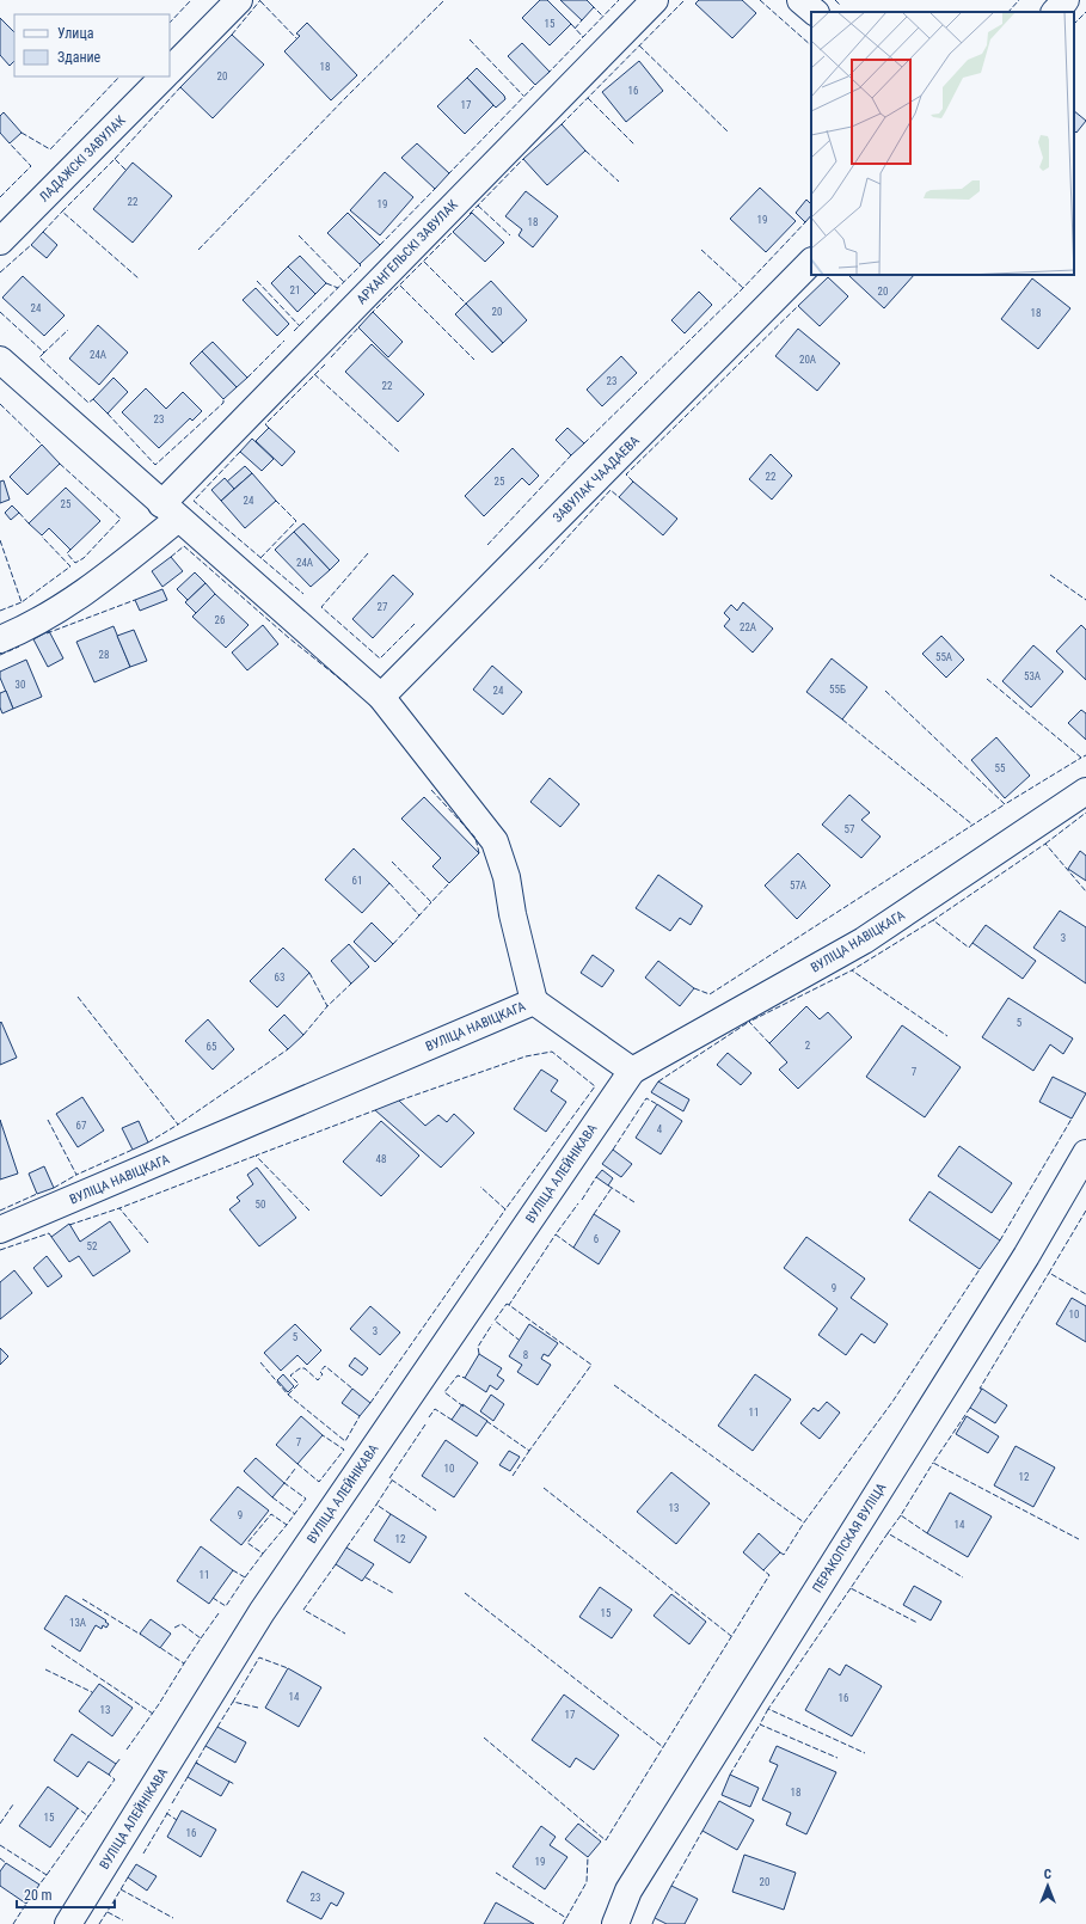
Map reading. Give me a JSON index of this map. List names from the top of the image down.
{
  "streets": {
    "street": [
      "ЛАДАЖСКІ ЗАВУЛАК",
      "АРХАНГЕЛЬСКІ ЗАВУЛАК",
      "ЗАВУЛАК ЧААДАЕВА",
      "ВУЛІЦА НАВІЦКАГА",
      "ВУЛІЦА АЛЕЙНІКАВА",
      "ПЕРАКОПСКАЯ ВУЛІЦА"
    ]
  },
  "crossings": [
    ["ВУЛІЦА НАВІЦКАГА", "ВУЛІЦА АЛЕЙНІКАВА"]
  ],
  "house_numbers": [
    "15",
    "18",
    "20",
    "16",
    "17",
    "22",
    "19",
    "19",
    "18",
    "21",
    "20",
    "24",
    "20",
    "18",
    "24А",
    "20А",
    "23",
    "22",
    "23",
    "22",
    "25",
    "24",
    "25",
    "24А",
    "27",
    "26",
    "22А",
    "28",
    "55А",
    "53А",
    "30",
    "55Б",
    "24",
    "55",
    "57",
    "61",
    "57А",
    "3",
    "63",
    "5",
    "2",
    "65",
    "7",
    "67",
    "4",
    "48",
    "50",
    "6",
    "52",
    "9",
    "10",
    "3",
    "5",
    "8",
    "11",
    "7",
    "10",
    "12",
    "13",
    "9",
    "14",
    "12",
    "11",
    "15",
    "13А",
    "14",
    "16",
    "13",
    "17",
    "18",
    "15",
    "16",
    "19",
    "20",
    "23"
  ],
  "legend": ["Улица", "Здание"],
  "scale_bar": "20 m",
  "north": "top"
}
